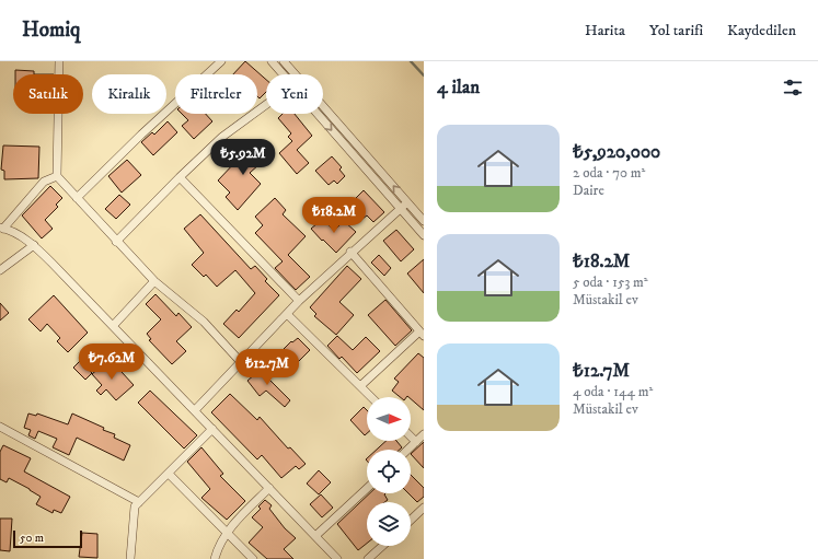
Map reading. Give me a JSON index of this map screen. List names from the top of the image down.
{
  "scale_bar": "50 m",
  "north": "right",
  "page": {
    "header": "Homiq",
    "nav": ["Harita", "Yol tarifi", "Kaydedilen"],
    "heading": "4 ilan",
    "chip": [
      "Satılık",
      "Kiralık",
      "Filtreler",
      "Yeni"
    ],
    "list": [
      {
        "name": "₺5,920,000",
        "note": "2 oda · 70 m² · Daire"
      },
      {
        "name": "₺18.2M",
        "note": "5 oda · 153 m² · Müstakil ev"
      },
      {
        "name": "₺12.7M",
        "note": "4 oda · 144 m² · Müstakil ev"
      }
    ],
    "price": [
      "₺5.92M",
      "₺18.2M",
      "₺7.62M",
      "₺12.7M"
    ],
    "scale": "50 m"
  }
}
